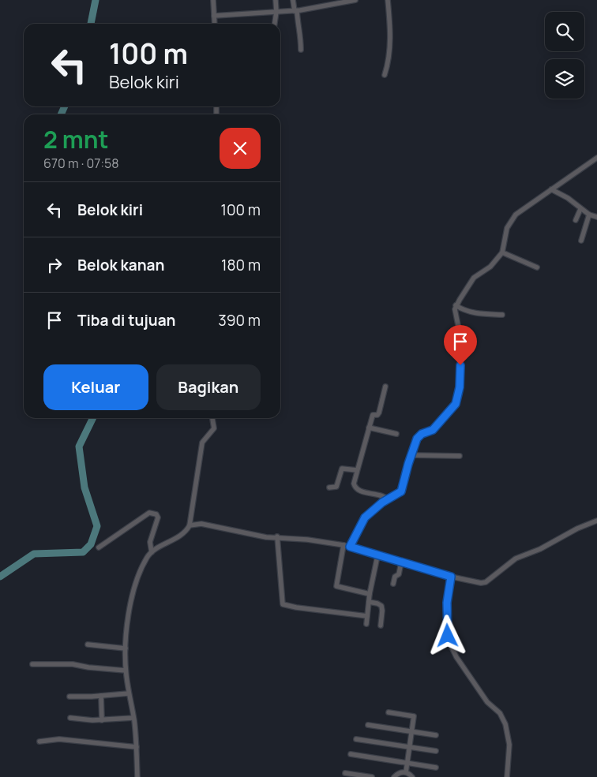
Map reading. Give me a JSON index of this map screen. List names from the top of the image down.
{
  "page": {
    "turn": ["100 m", "Belok kiri"],
    "heading": ["2 mnt", "670 m · 07:58"],
    "list": [
      {
        "name": "Belok kiri",
        "value": "100 m"
      },
      {
        "name": "Belok kanan",
        "value": "180 m"
      },
      {
        "name": "Tiba di tujuan",
        "value": "390 m"
      }
    ],
    "buttons": ["Keluar", "Bagikan"]
  }
}
